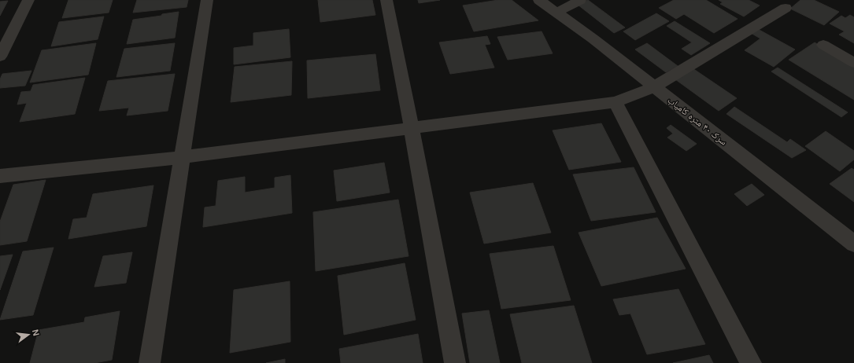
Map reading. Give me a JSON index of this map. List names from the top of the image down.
{
  "streets": {
    "street": ["سرک ۴۰ متره کامیاب"]
  },
  "north": "right"
}
